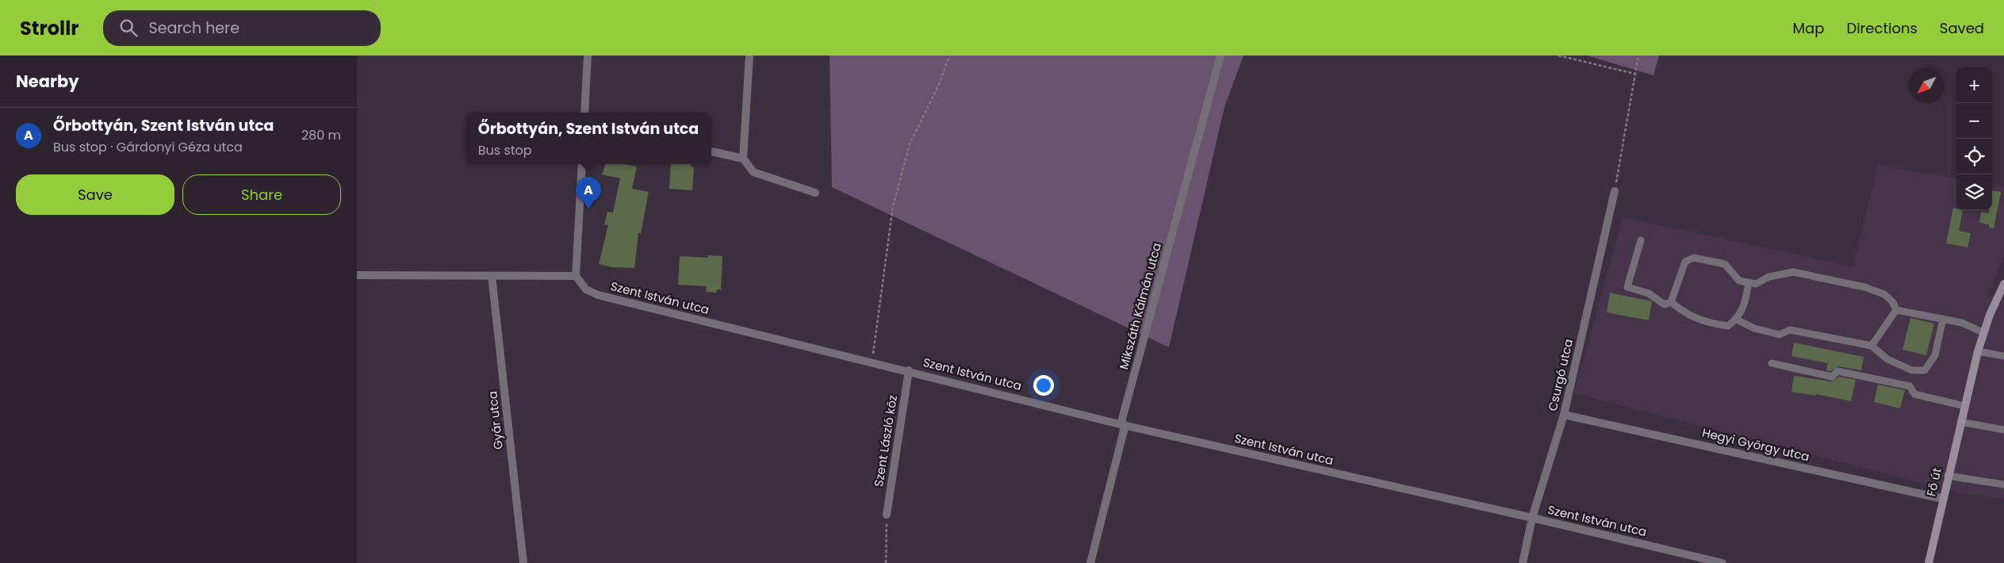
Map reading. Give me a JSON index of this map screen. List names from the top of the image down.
{
  "streets": {
    "main road": ["Fő út"],
    "street": [
      "Szent István utca",
      "Mikszáth Kálmán utca",
      "Csurgó utca",
      "Gyár utca",
      "Szent László köz",
      "Hegyi György utca"
    ]
  },
  "crossings": [
    ["Szent István utca", "Mikszáth Kálmán utca"],
    ["Szent István utca", "Csurgó utca"],
    ["Szent István utca", "Szent László köz"],
    ["Csurgó utca", "Hegyi György utca"],
    ["Hegyi György utca", "Fő út"]
  ],
  "north": "bottom left",
  "page": {
    "header": "Strollr",
    "search": "Search here",
    "nav": ["Map", "Directions", "Saved"],
    "heading": "Nearby",
    "map_buttons": ["+", "−"],
    "list": [
      {
        "mark": "A",
        "name": "Őrbottyán, Szent István utca",
        "note": "Bus stop · Gárdonyi Géza utca",
        "value": "280 m"
      }
    ],
    "popup": ["Őrbottyán, Szent István utca", "Bus stop"],
    "buttons": ["Save", "Share"],
    "pins": "A"
  }
}
